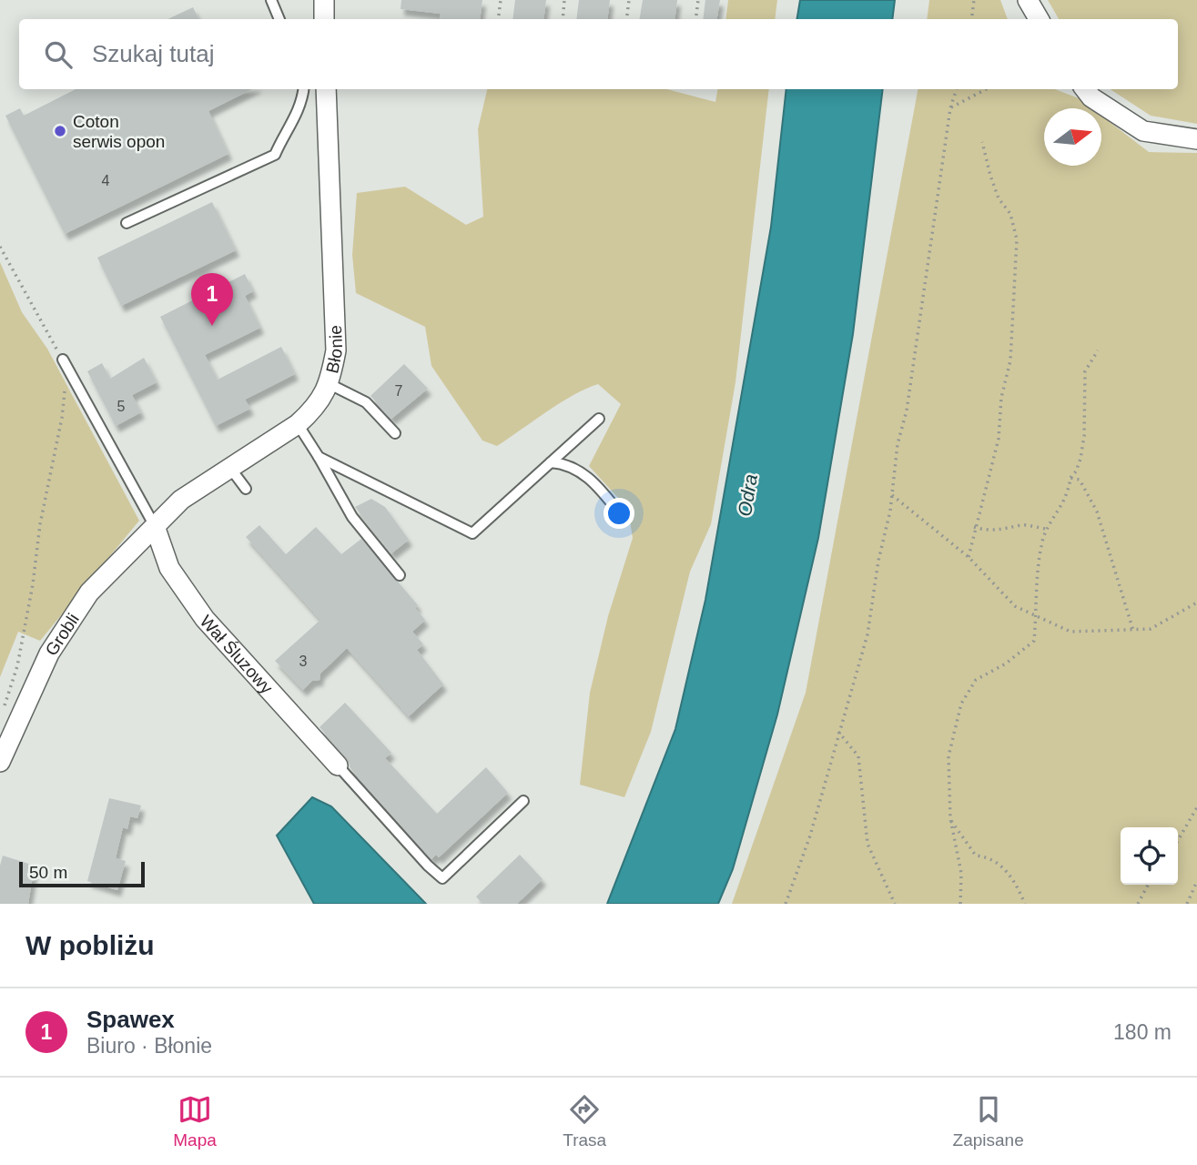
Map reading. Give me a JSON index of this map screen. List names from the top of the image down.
{
  "streets": {
    "street": ["Błonie", "Grobli", "Wał Śluzowy"]
  },
  "crossings": [
    ["Błonie", "Grobli"],
    ["Błonie", "Wał Śluzowy"],
    ["Grobli", "Wał Śluzowy"]
  ],
  "water": ["Odra"],
  "places": ["Coton serwis opon"],
  "house_numbers": [
    "4",
    "7",
    "5",
    "3"
  ],
  "scale_bar": "50 m",
  "north": "right",
  "page": {
    "search": "Szukaj tutaj",
    "pins": "1",
    "scale": "50 m",
    "heading": "W pobliżu",
    "list": [
      {
        "mark": "1",
        "name": "Spawex",
        "note": "Biuro · Błonie",
        "value": "180 m"
      }
    ],
    "nav": ["Mapa", "Trasa", "Zapisane"]
  }
}
